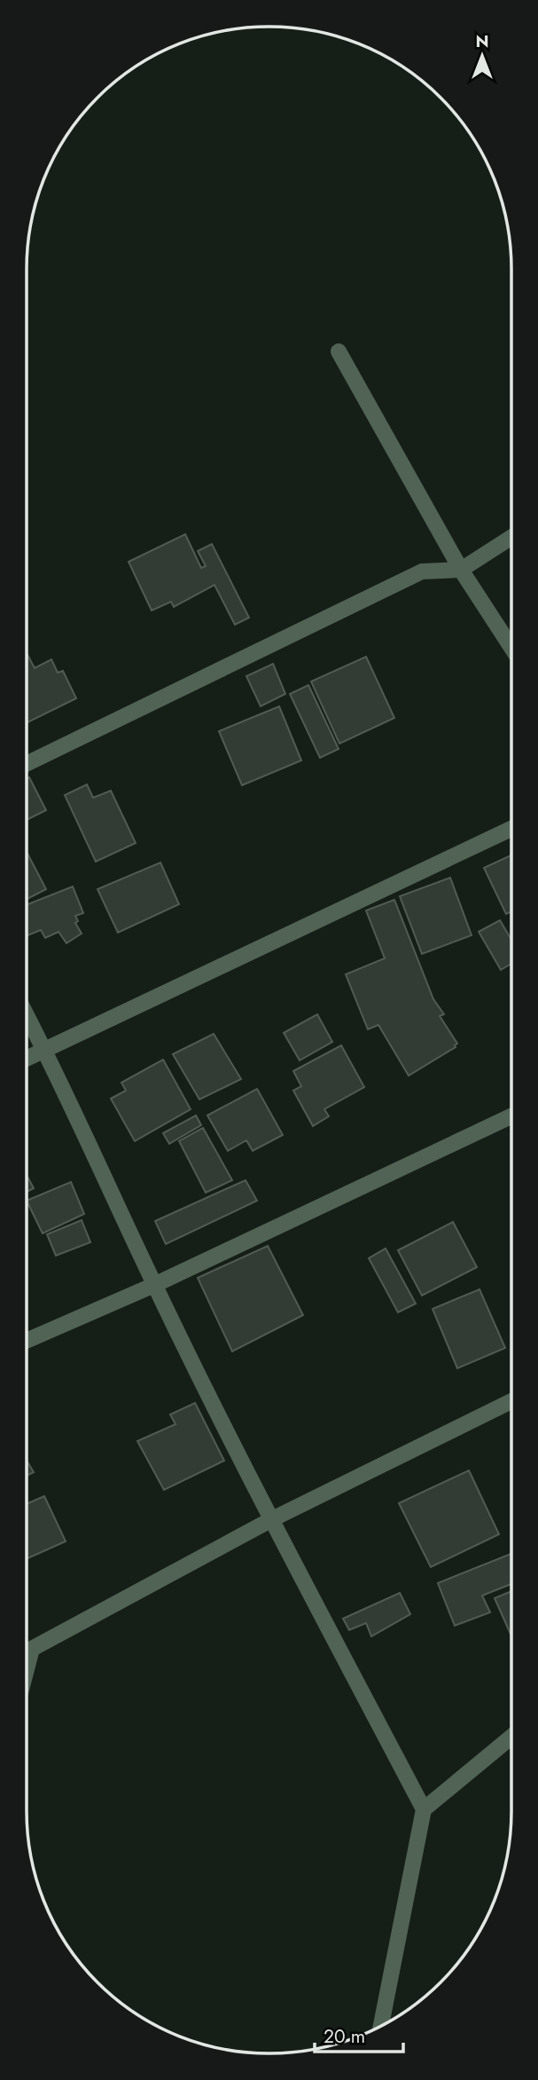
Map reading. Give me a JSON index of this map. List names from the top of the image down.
{
  "scale_bar": "20 m",
  "north": "top"
}
